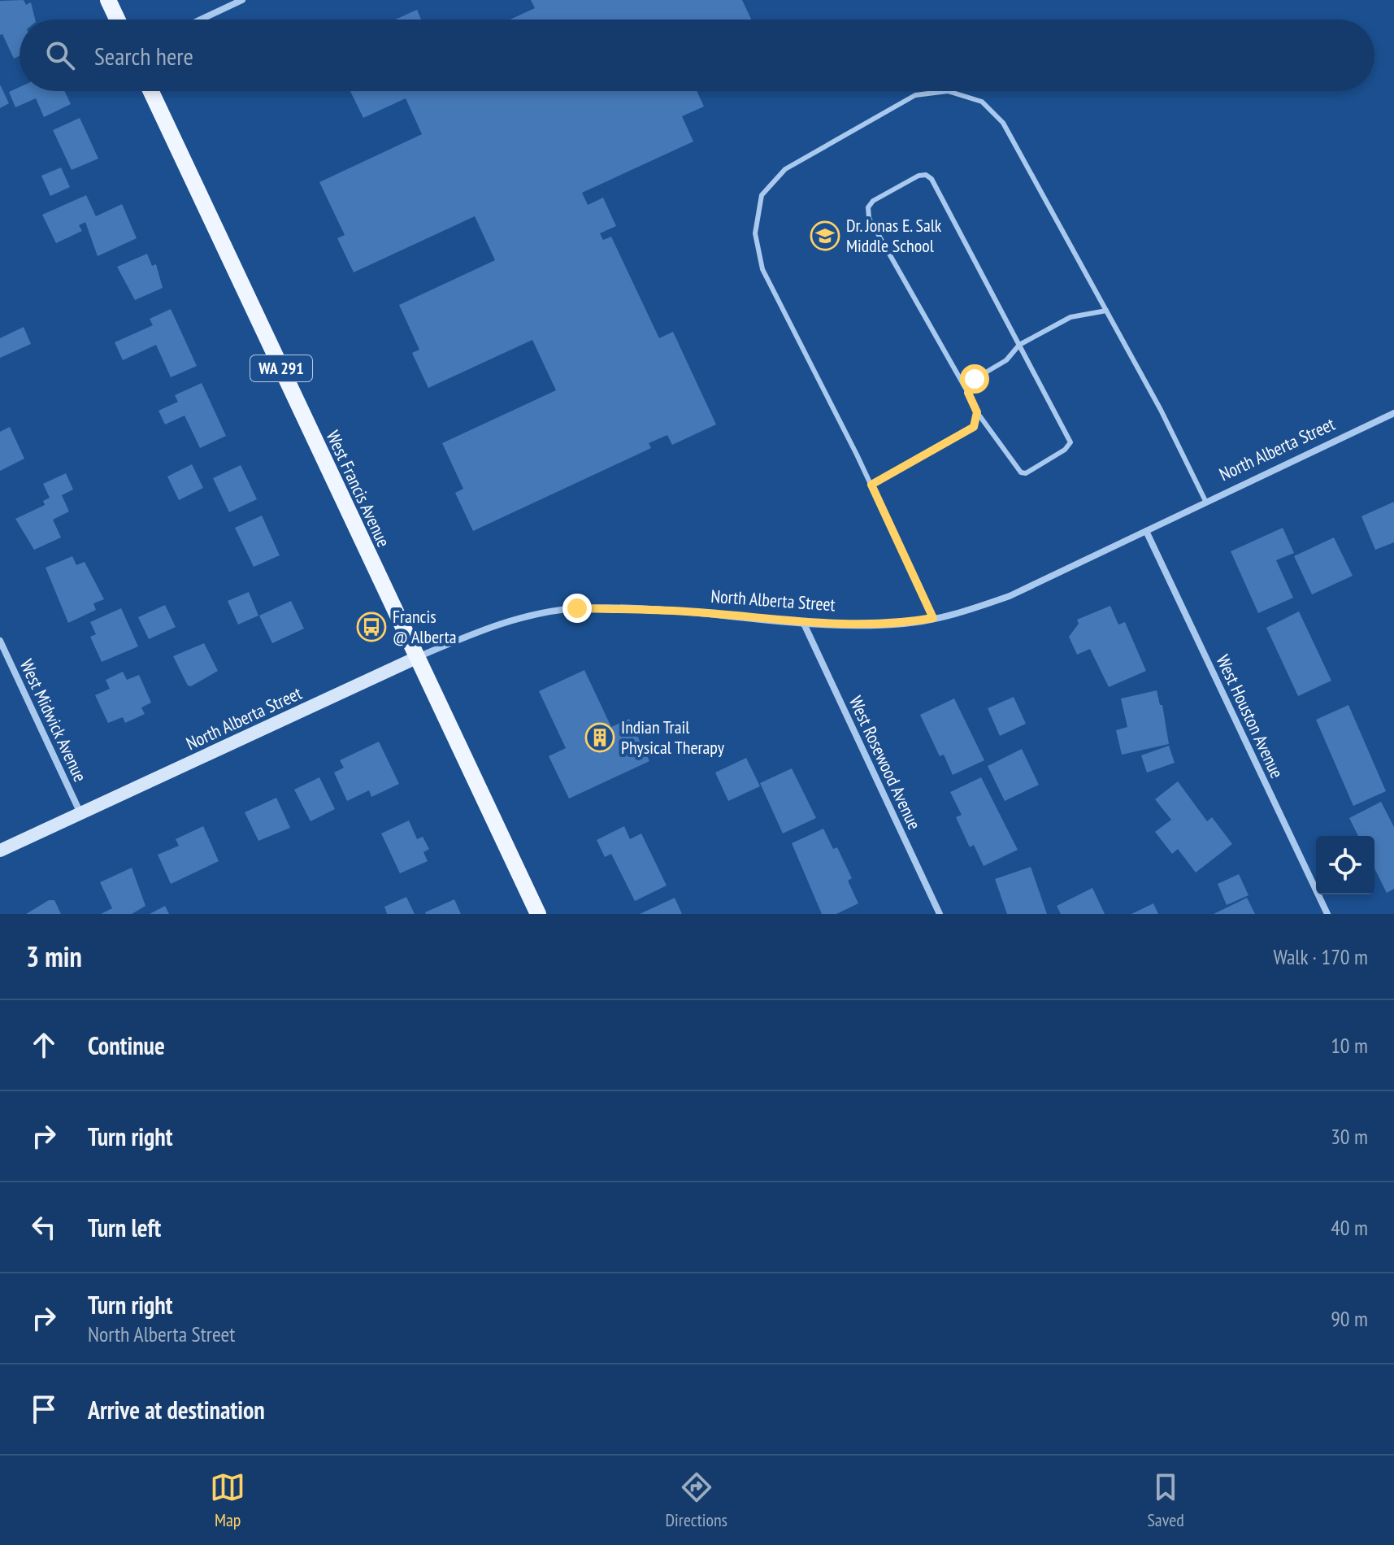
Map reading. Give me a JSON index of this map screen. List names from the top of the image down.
{
  "streets": {
    "main road": ["WA 291", "North Alberta Street", "West Francis Avenue"],
    "street": ["West Houston Avenue", "West Midwick Avenue", "West Rosewood Avenue"]
  },
  "crossings": [
    ["North Alberta Street", "West Francis Avenue"],
    ["North Alberta Street", "West Houston Avenue"],
    ["North Alberta Street", "West Midwick Avenue"],
    ["North Alberta Street", "West Rosewood Avenue"]
  ],
  "places": {
    "school or university": ["Dr. Jonas E. Salk Middle School"],
    "bus stop": ["Francis @ Alberta"],
    "building": ["Indian Trail Physical Therapy"]
  },
  "page": {
    "search": "Search here",
    "heading": ["3 min", "Walk · 170 m"],
    "list": [
      ["Continue", "10 m"],
      ["Turn right", "30 m"],
      ["Turn left", "40 m"],
      ["Turn right", "North Alberta Street", "90 m"],
      "Arrive at destination"
    ],
    "nav": ["Map", "Directions", "Saved"]
  }
}
